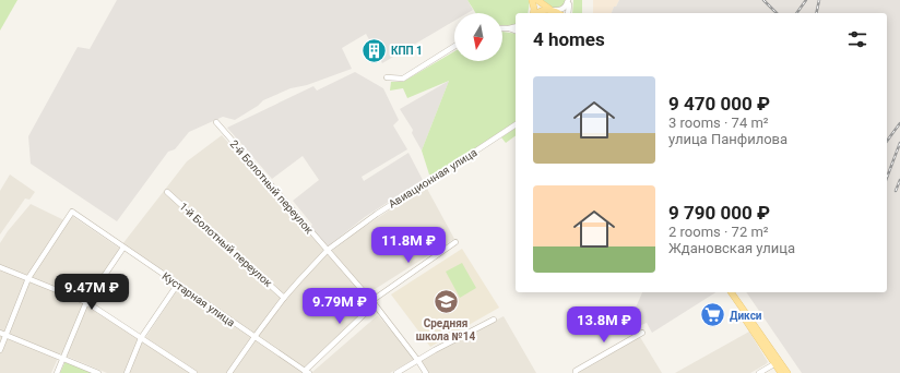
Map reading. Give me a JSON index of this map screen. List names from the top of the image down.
{
  "streets": {
    "street": [
      "Авиационная улица",
      "2-й Болотный переулок",
      "1-й Болотный переулок",
      "Кустарная улица"
    ]
  },
  "crossings": [
    ["Авиационная улица", "2-й Болотный переулок"],
    ["Авиационная улица", "1-й Болотный переулок"],
    ["Авиационная улица", "Кустарная улица"]
  ],
  "places": {
    "building": ["КПП 1"],
    "school or university": ["Средняя школа №14"],
    "supermarket": ["Дикси"]
  },
  "north": "bottom",
  "page": {
    "heading": "4 homes",
    "list": [
      {
        "name": "9 470 000 ₽",
        "note": "3 rooms · 74 m² · улица Панфилова"
      },
      {
        "name": "9 790 000 ₽",
        "note": "2 rooms · 72 m² · Ждановская улица"
      }
    ],
    "price": [
      "11.8M ₽",
      "9.47M ₽",
      "9.79M ₽",
      "13.8M ₽"
    ]
  }
}
